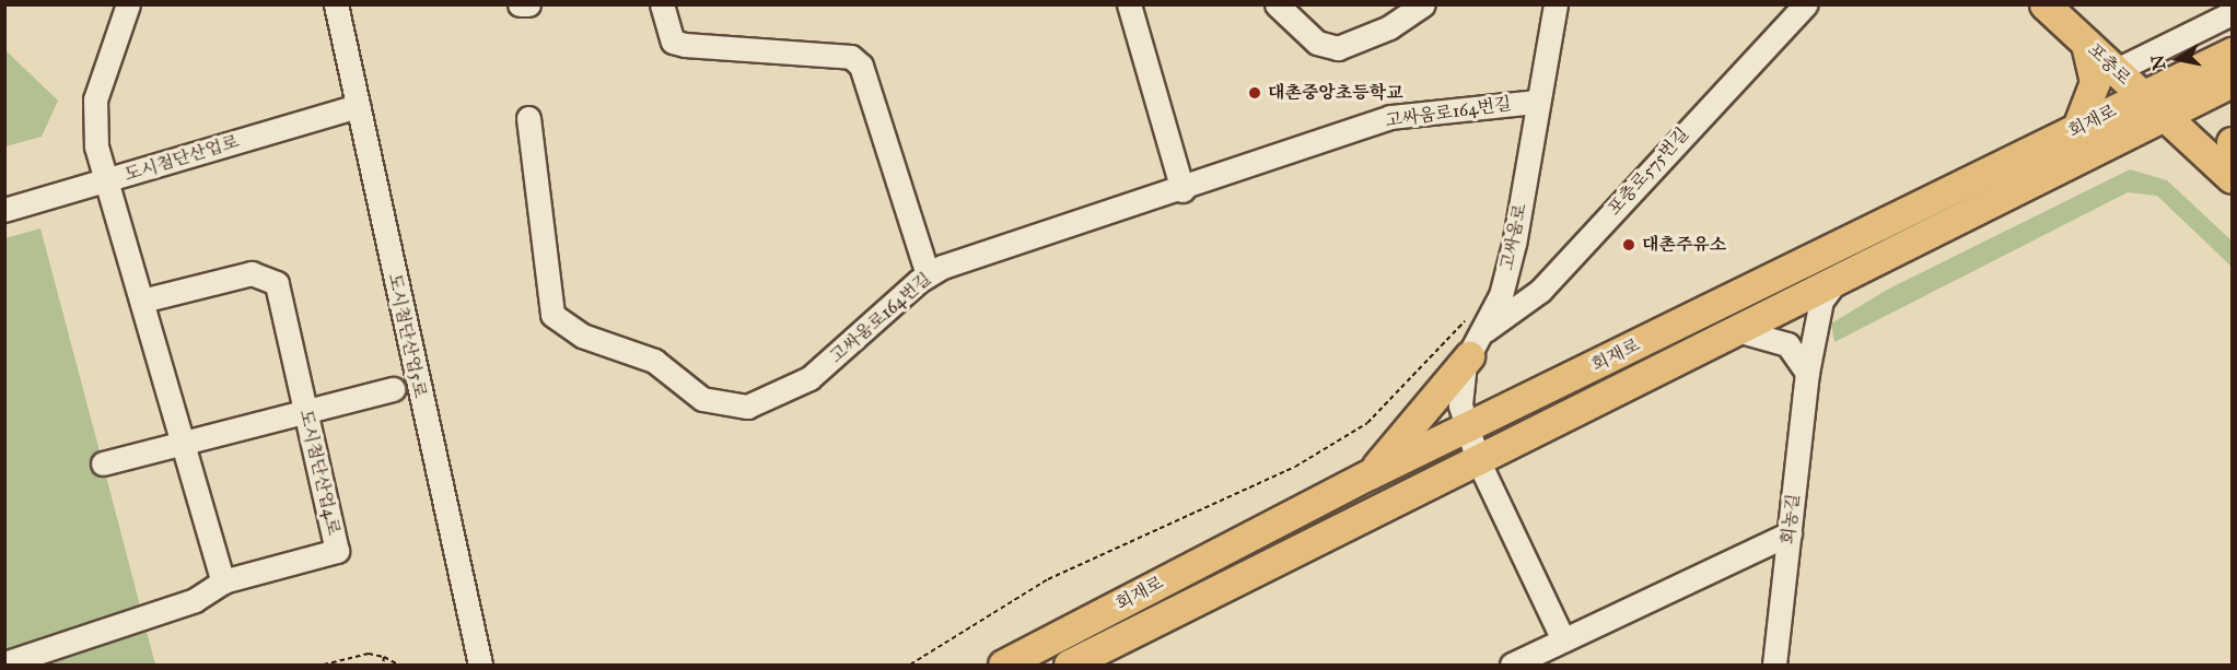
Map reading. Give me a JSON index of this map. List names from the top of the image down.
{
  "streets": {
    "main road": ["포충로", "회재로"],
    "street": [
      "고싸움로164번길",
      "도시첨단산업로",
      "포충로575번길",
      "고싸움로",
      "도시첨단산업5로",
      "도시첨단산업4로",
      "회농길"
    ]
  },
  "crossings": [
    ["포충로", "회재로"],
    ["고싸움로164번길", "고싸움로"],
    ["회재로", "고싸움로"],
    ["회재로", "회농길"],
    ["도시첨단산업로", "도시첨단산업5로"],
    ["포충로575번길", "고싸움로"]
  ],
  "places": ["대촌중앙초등학교", "대촌주유소"],
  "north": "left"
}
